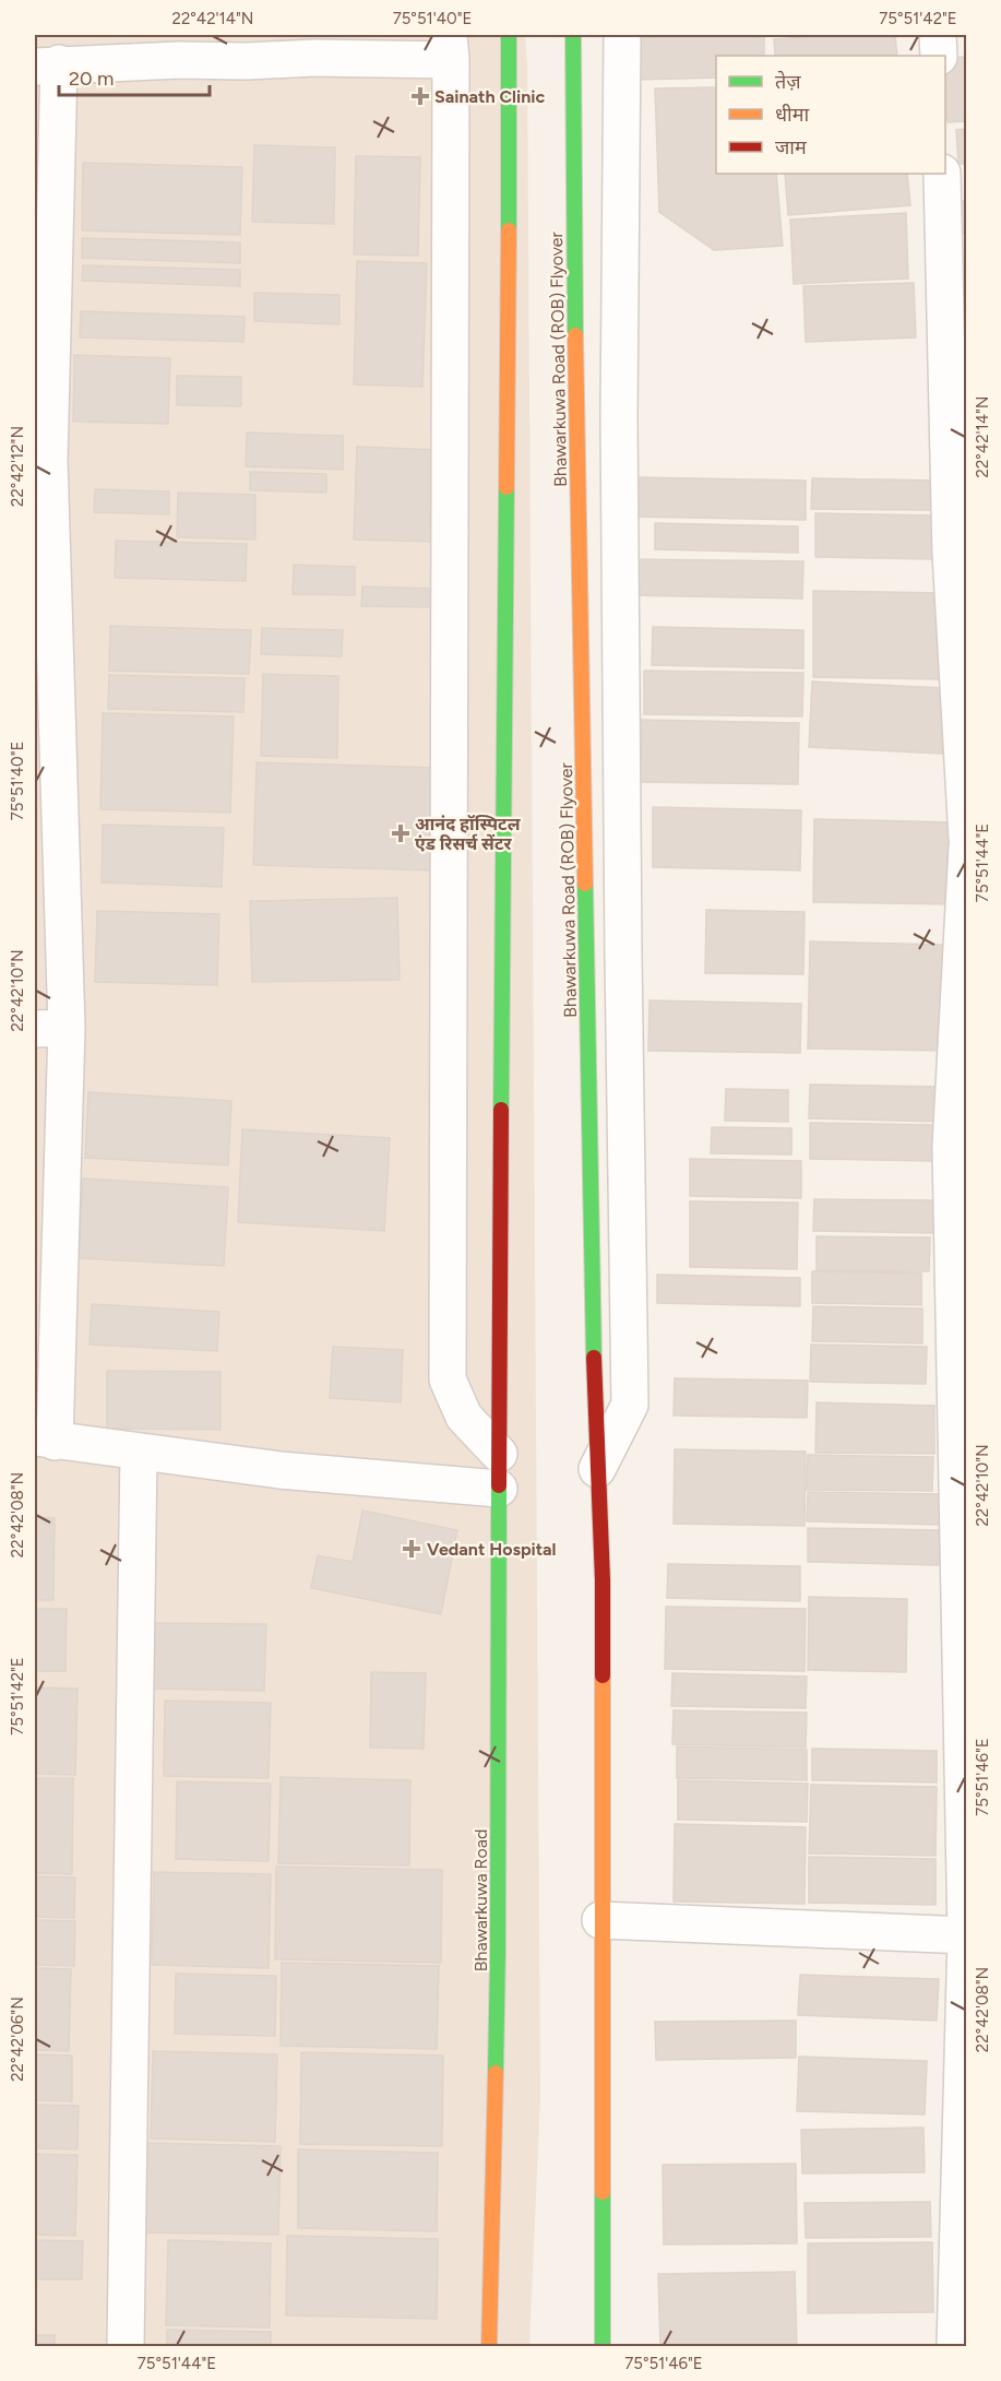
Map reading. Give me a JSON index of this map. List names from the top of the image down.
{
  "streets": {
    "main road": ["Bhawarkuwa Road (ROB) Flyover", "Bhawarkuwa Road"]
  },
  "places": {
    "health": ["Sainath Clinic", "आनंद हॉस्पिटल एंड रिसर्च सेंटर", "Vedant Hospital"]
  },
  "legend": ["तेज़", "धीमा", "जाम"],
  "scale_bar": "20 m",
  "coordinates": [
    "22°42'14\"N",
    "75°51'40\"E",
    "75°51'42\"E",
    "22°42'12\"N",
    "75°51'44\"E",
    "22°42'10\"N",
    "22°42'08\"N",
    "75°51'46\"E",
    "22°42'06\"N"
  ]
}
